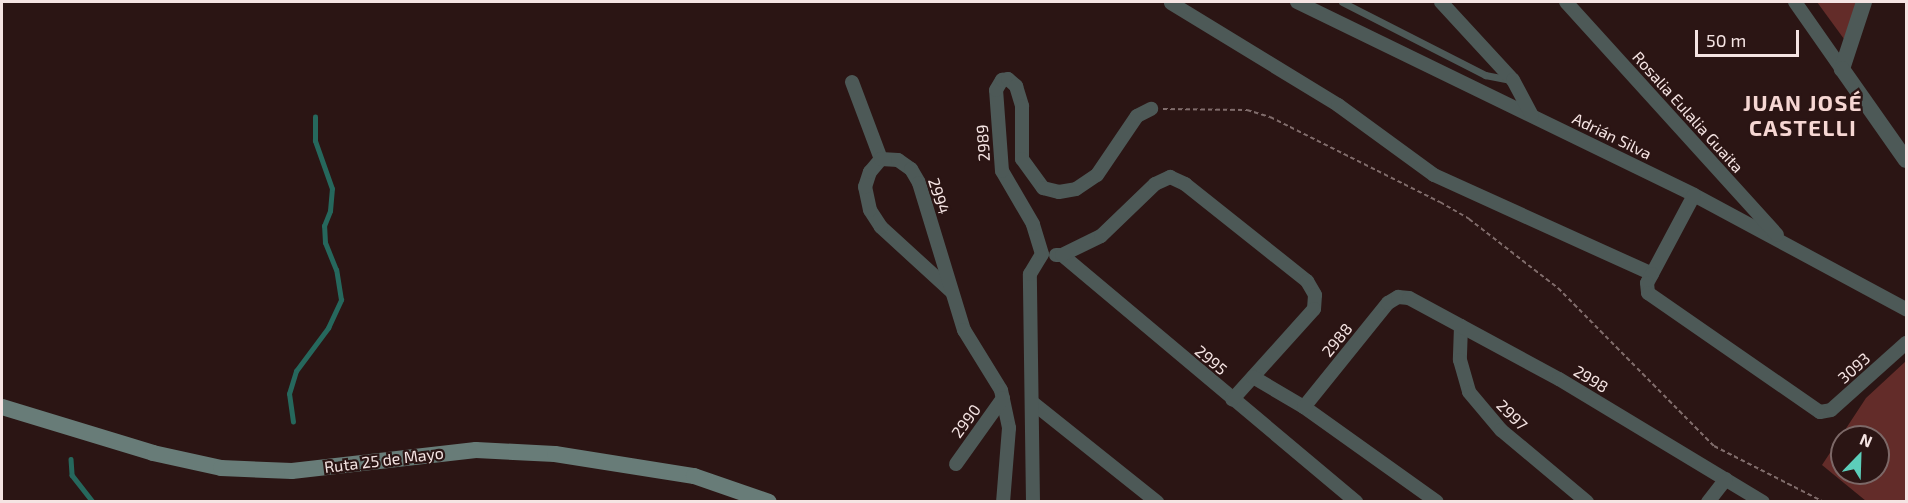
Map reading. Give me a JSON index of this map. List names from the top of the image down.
{
  "streets": {
    "main road": ["Ruta 25 de Mayo"],
    "street": [
      "Rosalia Eulalia Guaita",
      "Adrián Silva",
      "2989",
      "2994",
      "2988",
      "2995",
      "3093",
      "2998",
      "2997",
      "2990"
    ]
  },
  "crossings": [
    ["Rosalia Eulalia Guaita", "Adrián Silva"],
    ["2994", "2990"],
    ["2988", "2998"],
    ["2998", "2997"]
  ],
  "districts": ["JUAN JOSÉ CASTELLI"],
  "scale_bar": "50 m",
  "north": "top right"
}
